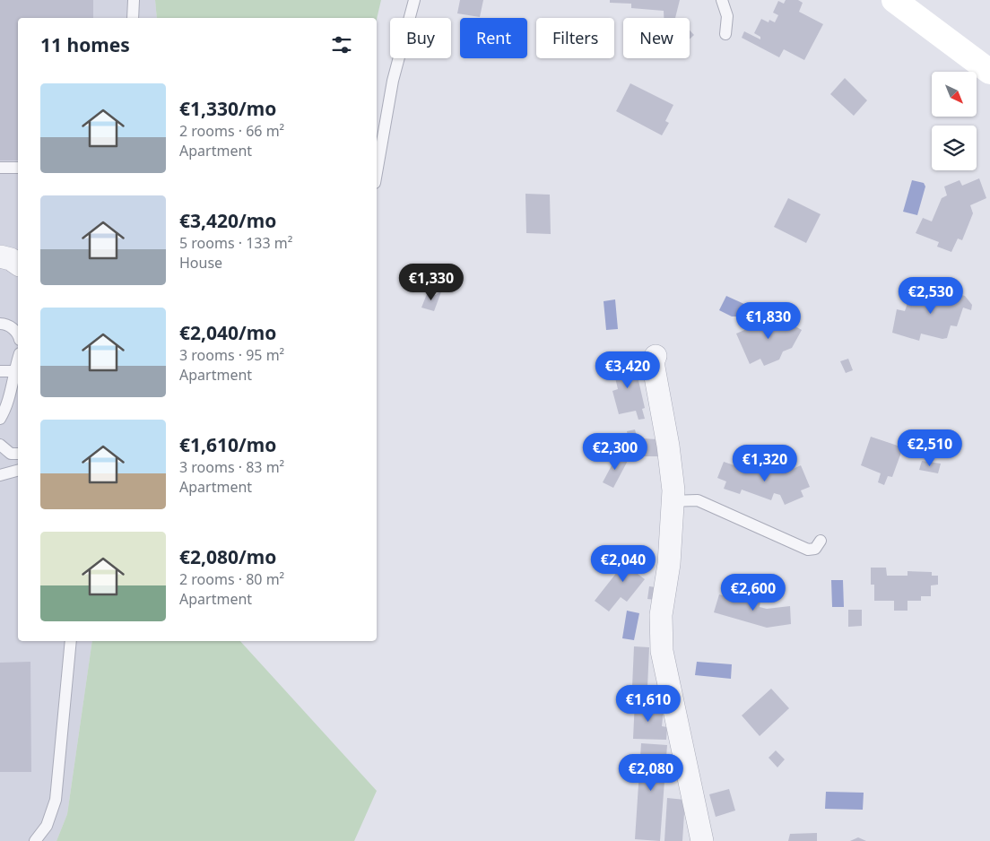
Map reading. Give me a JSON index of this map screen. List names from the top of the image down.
{
  "north": "bottom right",
  "page": {
    "chip": [
      "Buy",
      "Rent",
      "Filters",
      "New"
    ],
    "heading": "11 homes",
    "list": [
      {
        "name": "€1,330/mo",
        "note": "2 rooms · 66 m² · Apartment"
      },
      {
        "name": "€3,420/mo",
        "note": "5 rooms · 133 m² · House"
      },
      {
        "name": "€2,040/mo",
        "note": "3 rooms · 95 m² · Apartment"
      },
      {
        "name": "€1,610/mo",
        "note": "3 rooms · 83 m² · Apartment"
      },
      {
        "name": "€2,080/mo",
        "note": "2 rooms · 80 m² · Apartment"
      }
    ],
    "price": [
      "€1,330",
      "€2,530",
      "€1,830",
      "€3,420",
      "€2,510",
      "€2,300",
      "€1,320",
      "€2,040",
      "€2,600",
      "€1,610",
      "€2,080"
    ]
  }
}
